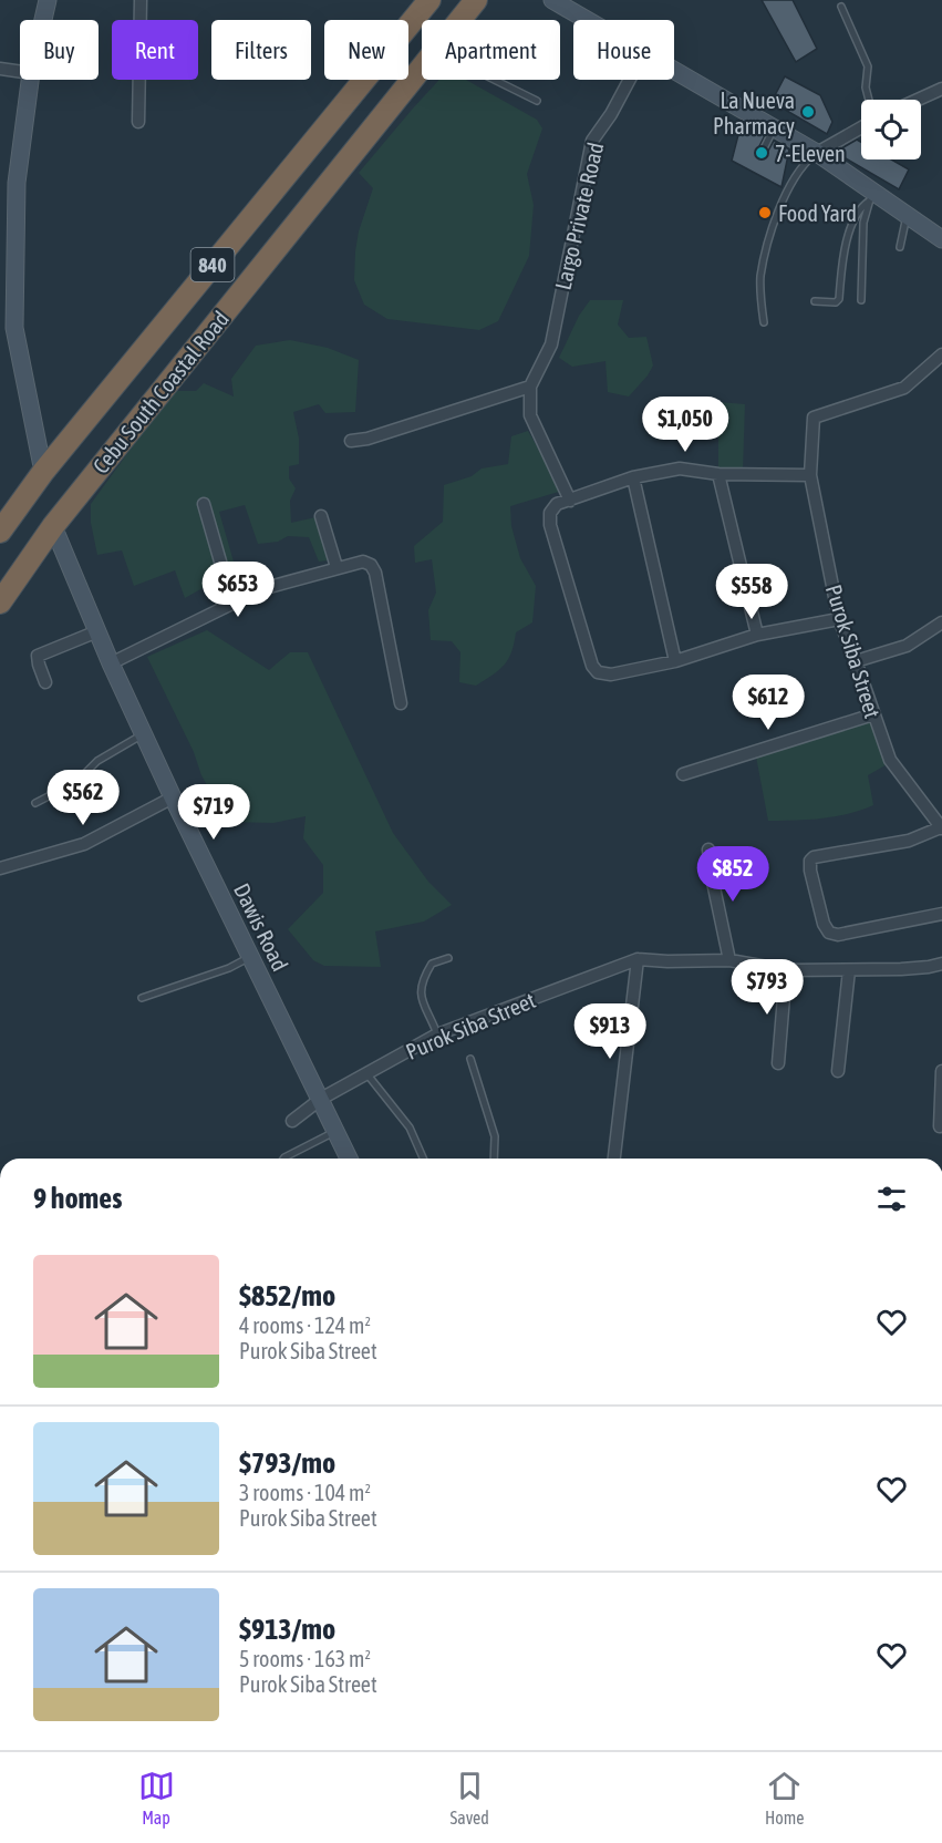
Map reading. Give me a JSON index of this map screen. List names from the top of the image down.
{
  "streets": {
    "highway": ["840", "Cebu South Coastal Road"],
    "street": ["Largo Private Road", "Purok Siba Street", "Dawis Road"]
  },
  "crossings": [
    ["Cebu South Coastal Road", "Dawis Road"],
    ["Purok Siba Street", "Dawis Road"]
  ],
  "places": ["La Nueva Pharmacy", "7-Eleven", "Food Yard"],
  "page": {
    "chip": [
      "Buy",
      "Rent",
      "Filters",
      "New",
      "Apartment",
      "House"
    ],
    "price": [
      "$1,050",
      "$653",
      "$558",
      "$612",
      "$562",
      "$719",
      "$852",
      "$793",
      "$913"
    ],
    "heading": "9 homes",
    "list": [
      {
        "name": "$852/mo",
        "note": "4 rooms · 124 m² · Purok Siba Street"
      },
      {
        "name": "$793/mo",
        "note": "3 rooms · 104 m² · Purok Siba Street"
      },
      {
        "name": "$913/mo",
        "note": "5 rooms · 163 m² · Purok Siba Street"
      }
    ],
    "tabs": ["Map", "Saved", "Home"]
  }
}
